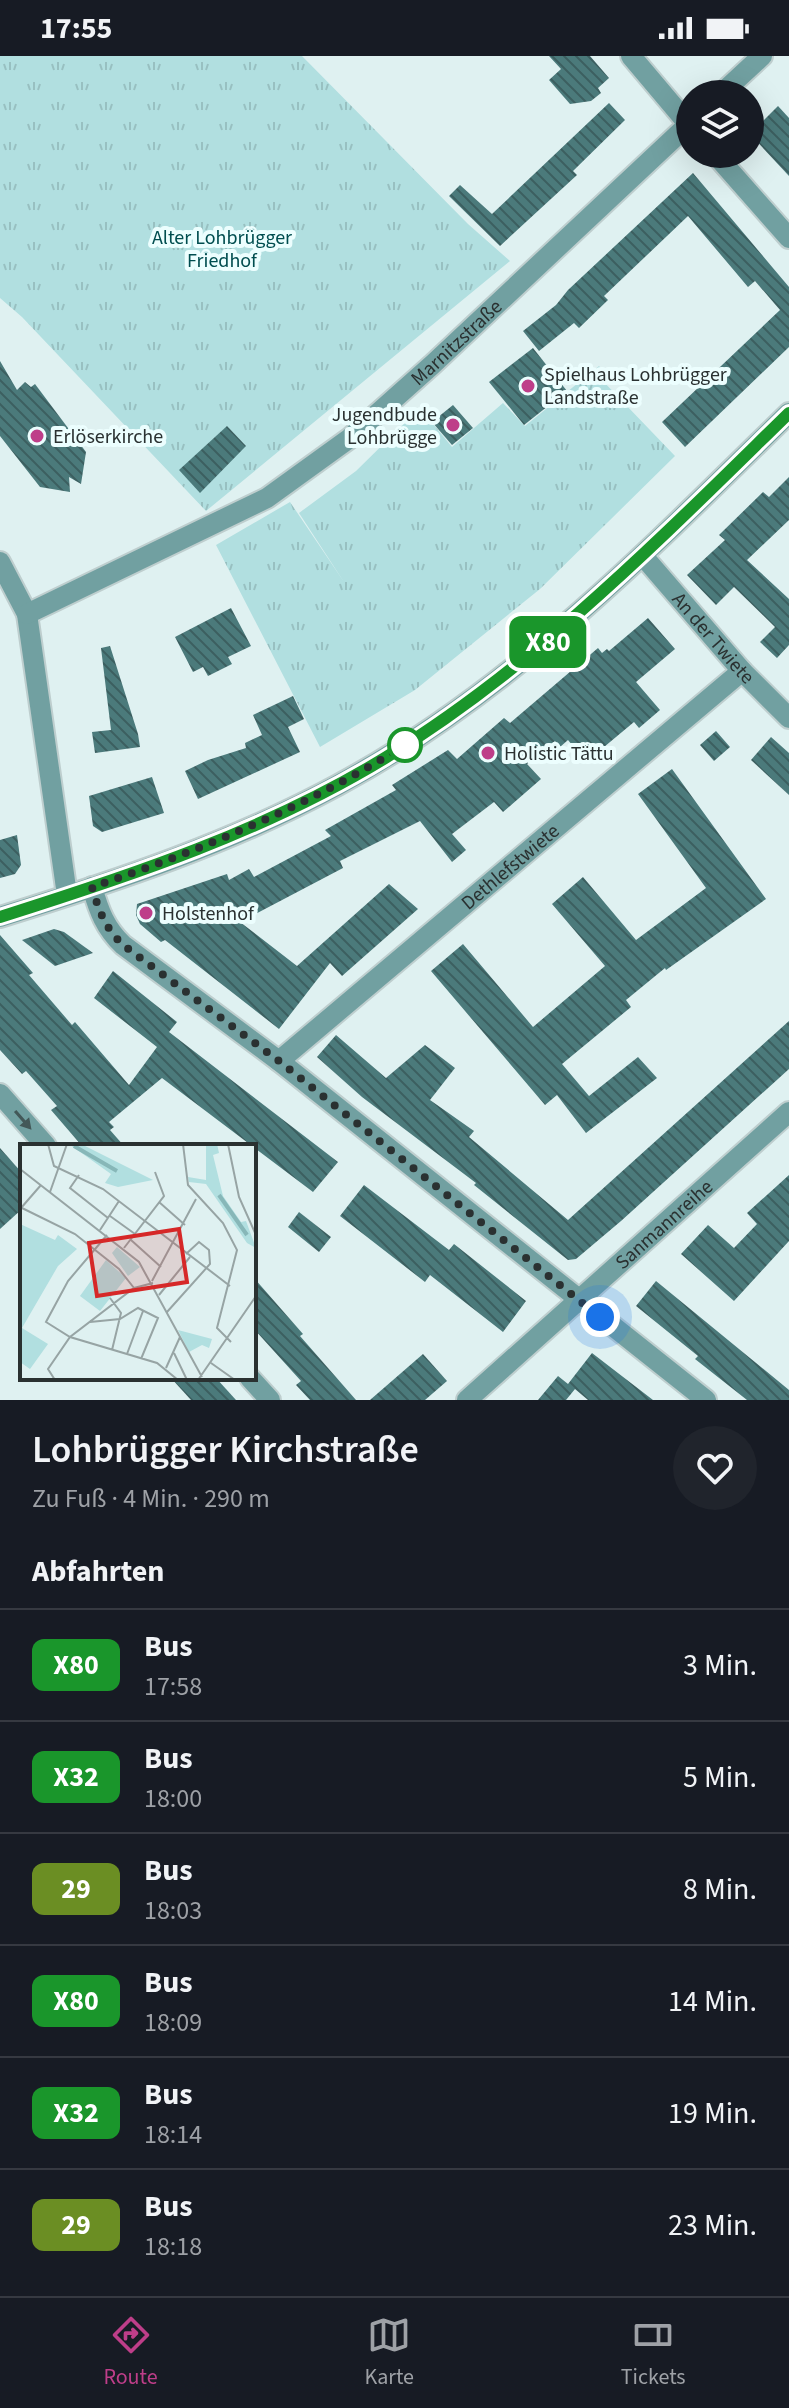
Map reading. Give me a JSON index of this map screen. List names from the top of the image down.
{
  "streets": {
    "street": [
      "Marnitzstraße",
      "An der Twiete",
      "Dethlefstwiete",
      "Sanmannreihe"
    ]
  },
  "crossings": [
    ["An der Twiete", "Dethlefstwiete"]
  ],
  "parks": ["Alter Lohbrügger Friedhof"],
  "places": [
    "Spielhaus Lohbrügger Landstraße",
    "Jugendbude Lohbrügge",
    "Erlöserkirche",
    "Holistic Tättu",
    "Holstenhof"
  ],
  "lines": ["bus line X80"],
  "page": {
    "status": "17:55",
    "on_map": "X80",
    "heading": [
      ["Lohbrügger Kirchstraße", "Zu Fuß · 4 Min. · 290 m"],
      "Abfahrten"
    ],
    "list": [
      {
        "mark": "X80",
        "name": "Bus",
        "note": "17:58",
        "value": "3 Min."
      },
      {
        "mark": "X32",
        "name": "Bus",
        "note": "18:00",
        "value": "5 Min."
      },
      {
        "mark": "29",
        "name": "Bus",
        "note": "18:03",
        "value": "8 Min."
      },
      {
        "mark": "X80",
        "name": "Bus",
        "note": "18:09",
        "value": "14 Min."
      },
      {
        "mark": "X32",
        "name": "Bus",
        "note": "18:14",
        "value": "19 Min."
      },
      {
        "mark": "29",
        "name": "Bus",
        "note": "18:18",
        "value": "23 Min."
      }
    ],
    "tabs": ["Route", "Karte", "Tickets"]
  }
}
